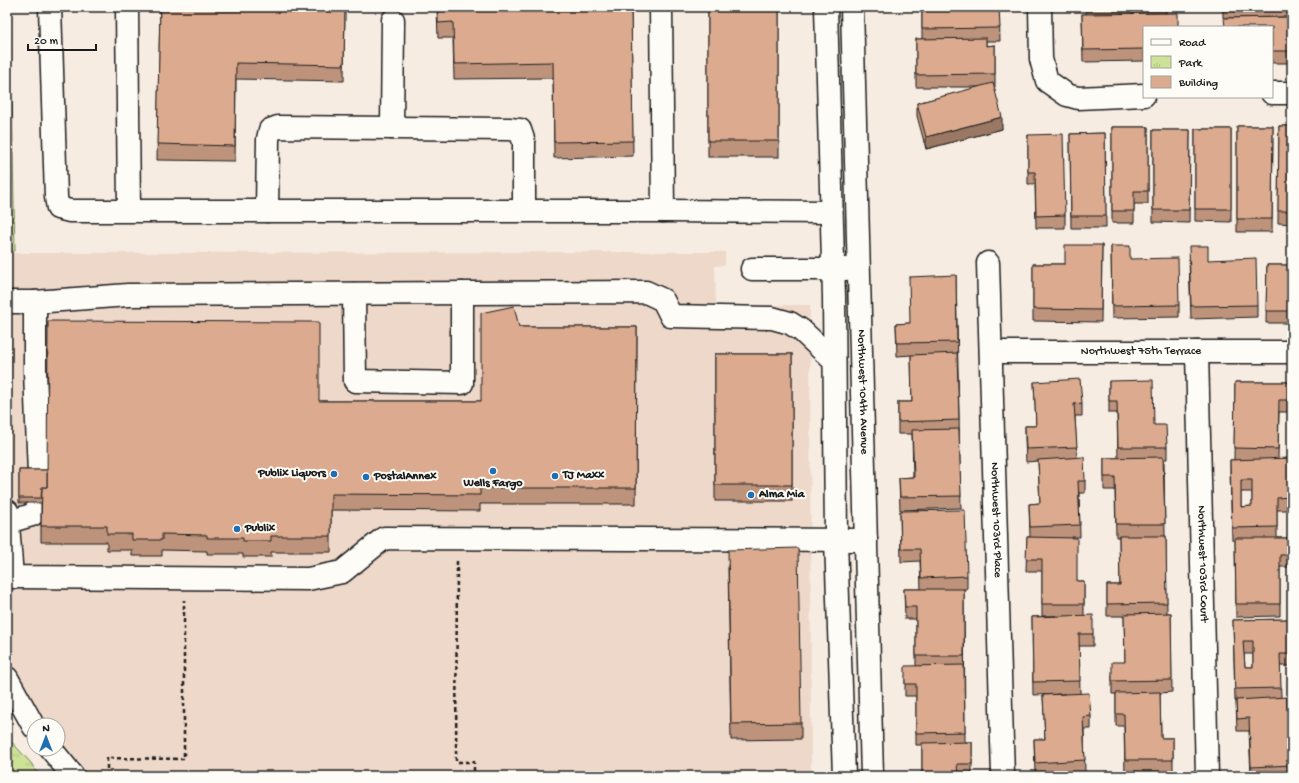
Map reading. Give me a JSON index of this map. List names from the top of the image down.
{
  "streets": {
    "street": [
      "Northwest 75th Terrace",
      "Northwest 104th Avenue",
      "Northwest 103rd Place",
      "Northwest 103rd Court"
    ]
  },
  "crossings": [
    ["Northwest 75th Terrace", "Northwest 103rd Place"],
    ["Northwest 75th Terrace", "Northwest 103rd Court"]
  ],
  "places": [
    "Wells Fargo",
    "Publix Liquors",
    "TJ Maxx",
    "PostalAnnex",
    "Alma Mia",
    "Publix"
  ],
  "legend": ["Road", "Park", "Building"],
  "scale_bar": "20 m",
  "north": "top"
}
